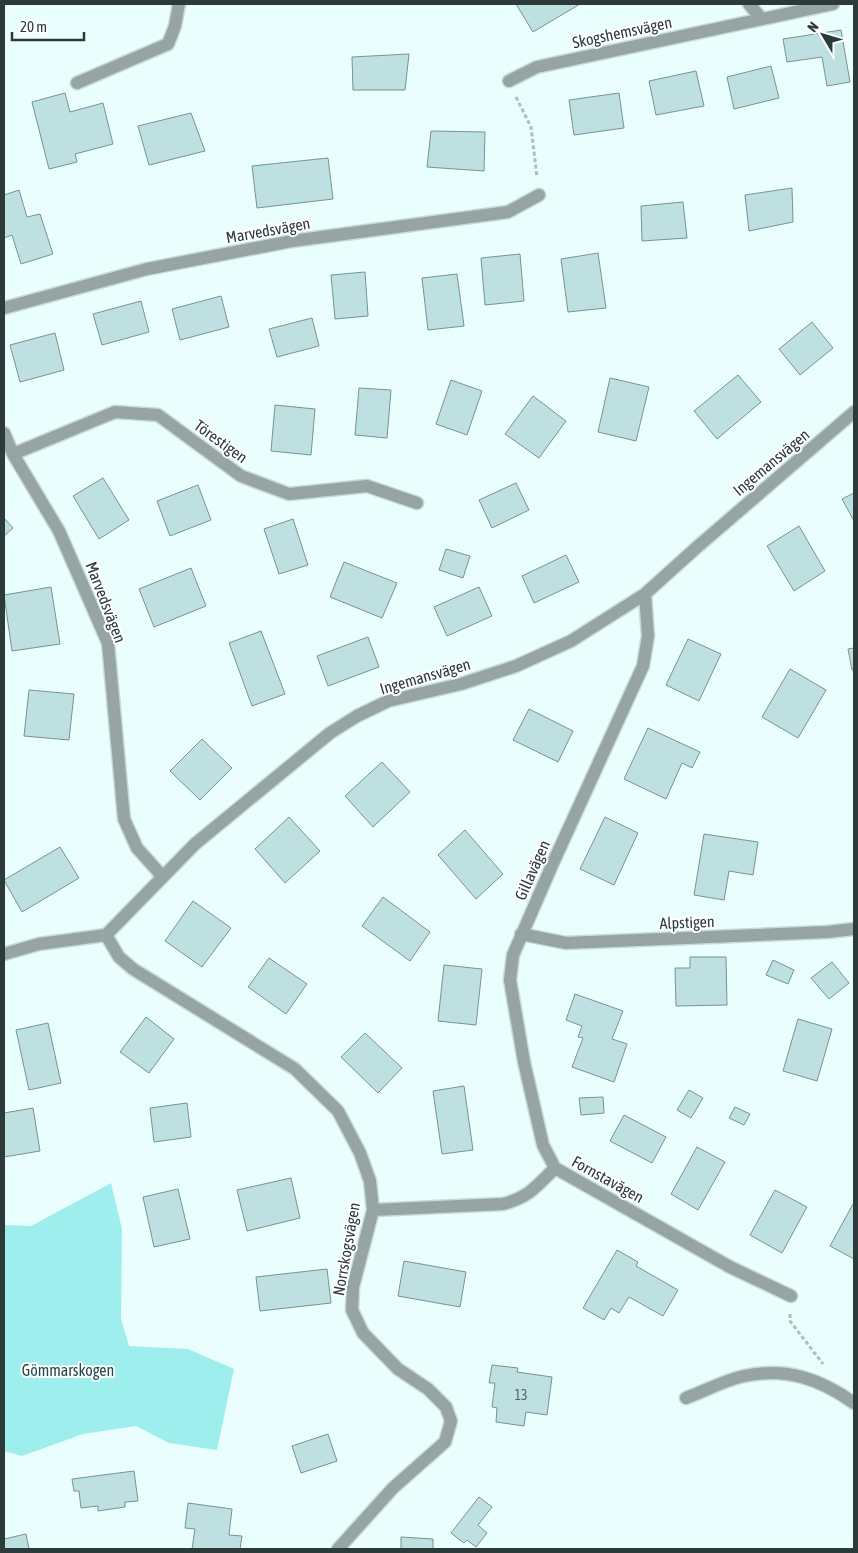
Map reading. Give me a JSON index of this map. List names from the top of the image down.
{
  "streets": {
    "street": [
      "Skogshemsvägen",
      "Marvedsvägen",
      "Törestigen",
      "Ingemansvägen",
      "Gillavägen",
      "Alpstigen",
      "Fornstavägen",
      "Norrskogsvägen"
    ]
  },
  "crossings": [
    ["Marvedsvägen", "Törestigen"],
    ["Marvedsvägen", "Ingemansvägen"],
    ["Ingemansvägen", "Gillavägen"],
    ["Ingemansvägen", "Norrskogsvägen"],
    ["Gillavägen", "Alpstigen"],
    ["Gillavägen", "Fornstavägen"],
    ["Fornstavägen", "Norrskogsvägen"]
  ],
  "parks": ["Gömmarskogen"],
  "house_numbers": ["13"],
  "scale_bar": "20 m",
  "north": "top left"
}
